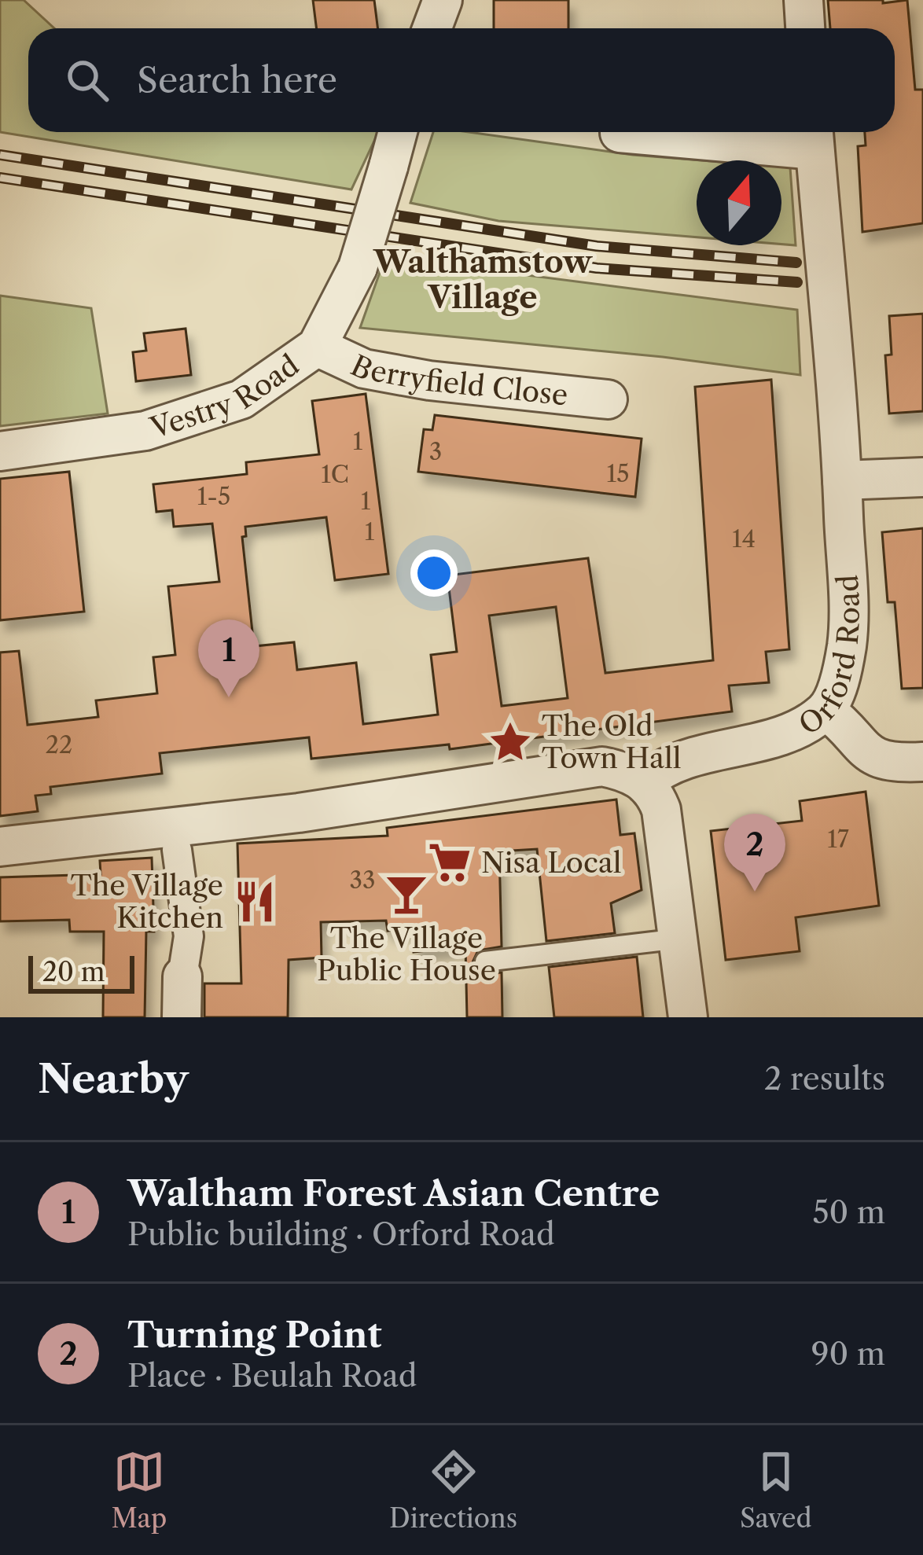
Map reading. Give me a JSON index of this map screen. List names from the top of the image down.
{
  "streets": {
    "street": ["Berryfield Close", "Vestry Road", "Orford Road"]
  },
  "crossings": [
    ["Berryfield Close", "Vestry Road"]
  ],
  "districts": ["Walthamstow Village"],
  "places": {
    "place": ["The Old Town Hall"],
    "supermarket": ["Nisa Local"],
    "bar": ["The Village Public House"],
    "restaurant": ["The Village Kitchen"]
  },
  "house_numbers": [
    "1",
    "3",
    "15",
    "1C",
    "1-5",
    "1",
    "1",
    "14",
    "22",
    "17",
    "33"
  ],
  "scale_bar": "20 m",
  "north": "top",
  "page": {
    "search": "Search here",
    "pins": ["1", "2"],
    "scale": "20 m",
    "heading": ["Nearby", "2 results"],
    "list": [
      {
        "mark": "1",
        "name": "Waltham Forest Asian Centre",
        "note": "Public building · Orford Road",
        "value": "50 m"
      },
      {
        "mark": "2",
        "name": "Turning Point",
        "note": "Place · Beulah Road",
        "value": "90 m"
      }
    ],
    "nav": ["Map", "Directions", "Saved"]
  }
}
